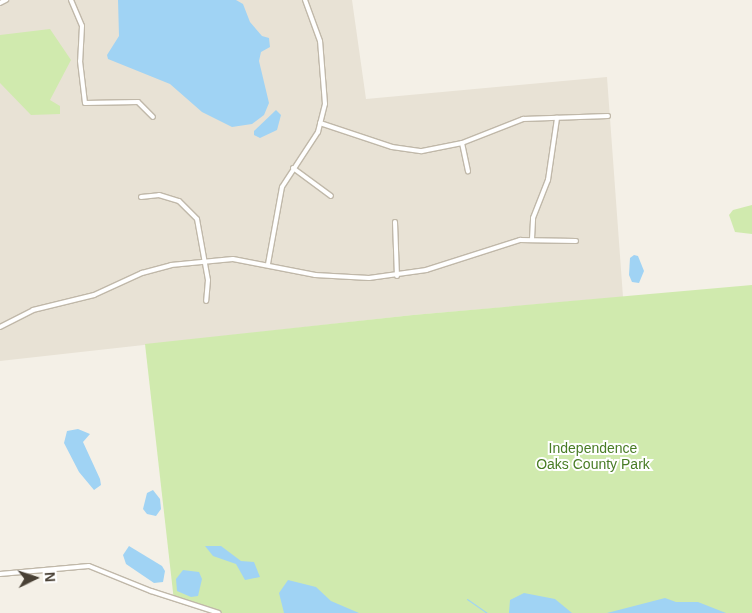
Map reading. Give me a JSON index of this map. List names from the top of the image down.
{
  "parks": ["Independence Oaks County Park"],
  "north": "right"
}
